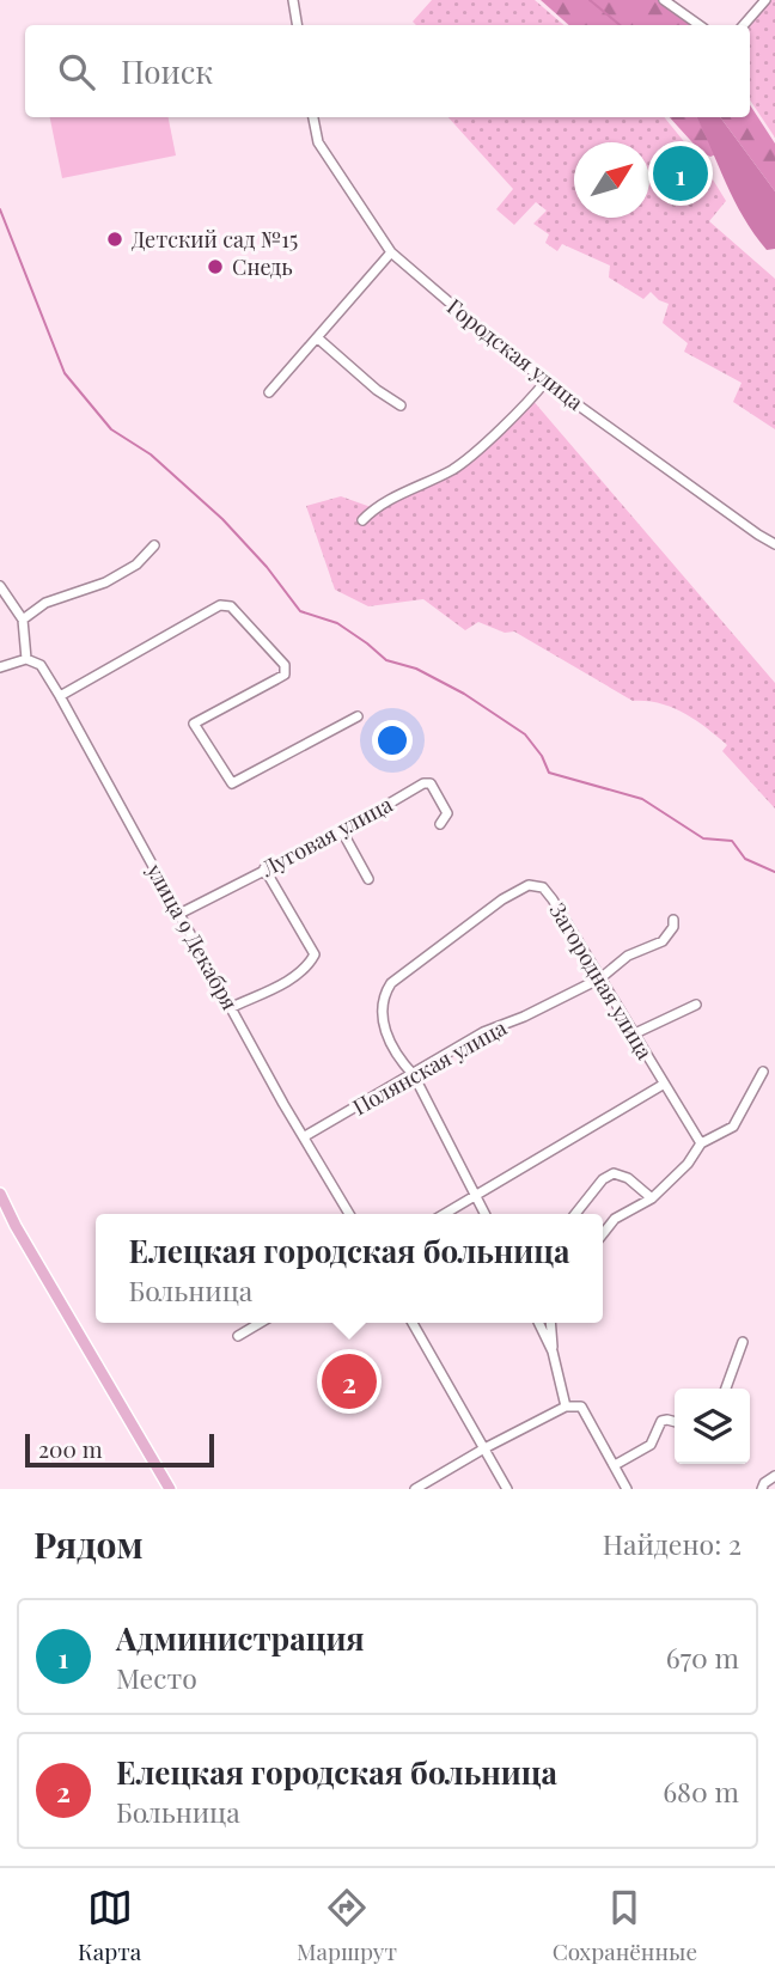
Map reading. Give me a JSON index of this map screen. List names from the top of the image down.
{
  "streets": {
    "street": [
      "Городская улица",
      "Луговая улица",
      "улица 9 Декабря",
      "Загородная улица",
      "Полянская улица"
    ]
  },
  "crossings": [
    ["Луговая улица", "улица 9 Декабря"],
    ["улица 9 Декабря", "Полянская улица"],
    ["Загородная улица", "Полянская улица"]
  ],
  "places": ["Детский сад №15", "Снедь"],
  "scale_bar": "200 m",
  "north": "top right",
  "page": {
    "search": "Поиск",
    "pins": ["1", "2"],
    "popup": ["Елецкая городская больница", "Больница"],
    "scale": "200 m",
    "heading": ["Рядом", "Найдено: 2"],
    "list": [
      {
        "mark": "1",
        "name": "Администрация",
        "note": "Место",
        "value": "670 m"
      },
      {
        "mark": "2",
        "name": "Елецкая городская больница",
        "note": "Больница",
        "value": "680 m"
      }
    ],
    "nav": ["Карта", "Маршрут", "Сохранённые"]
  }
}
